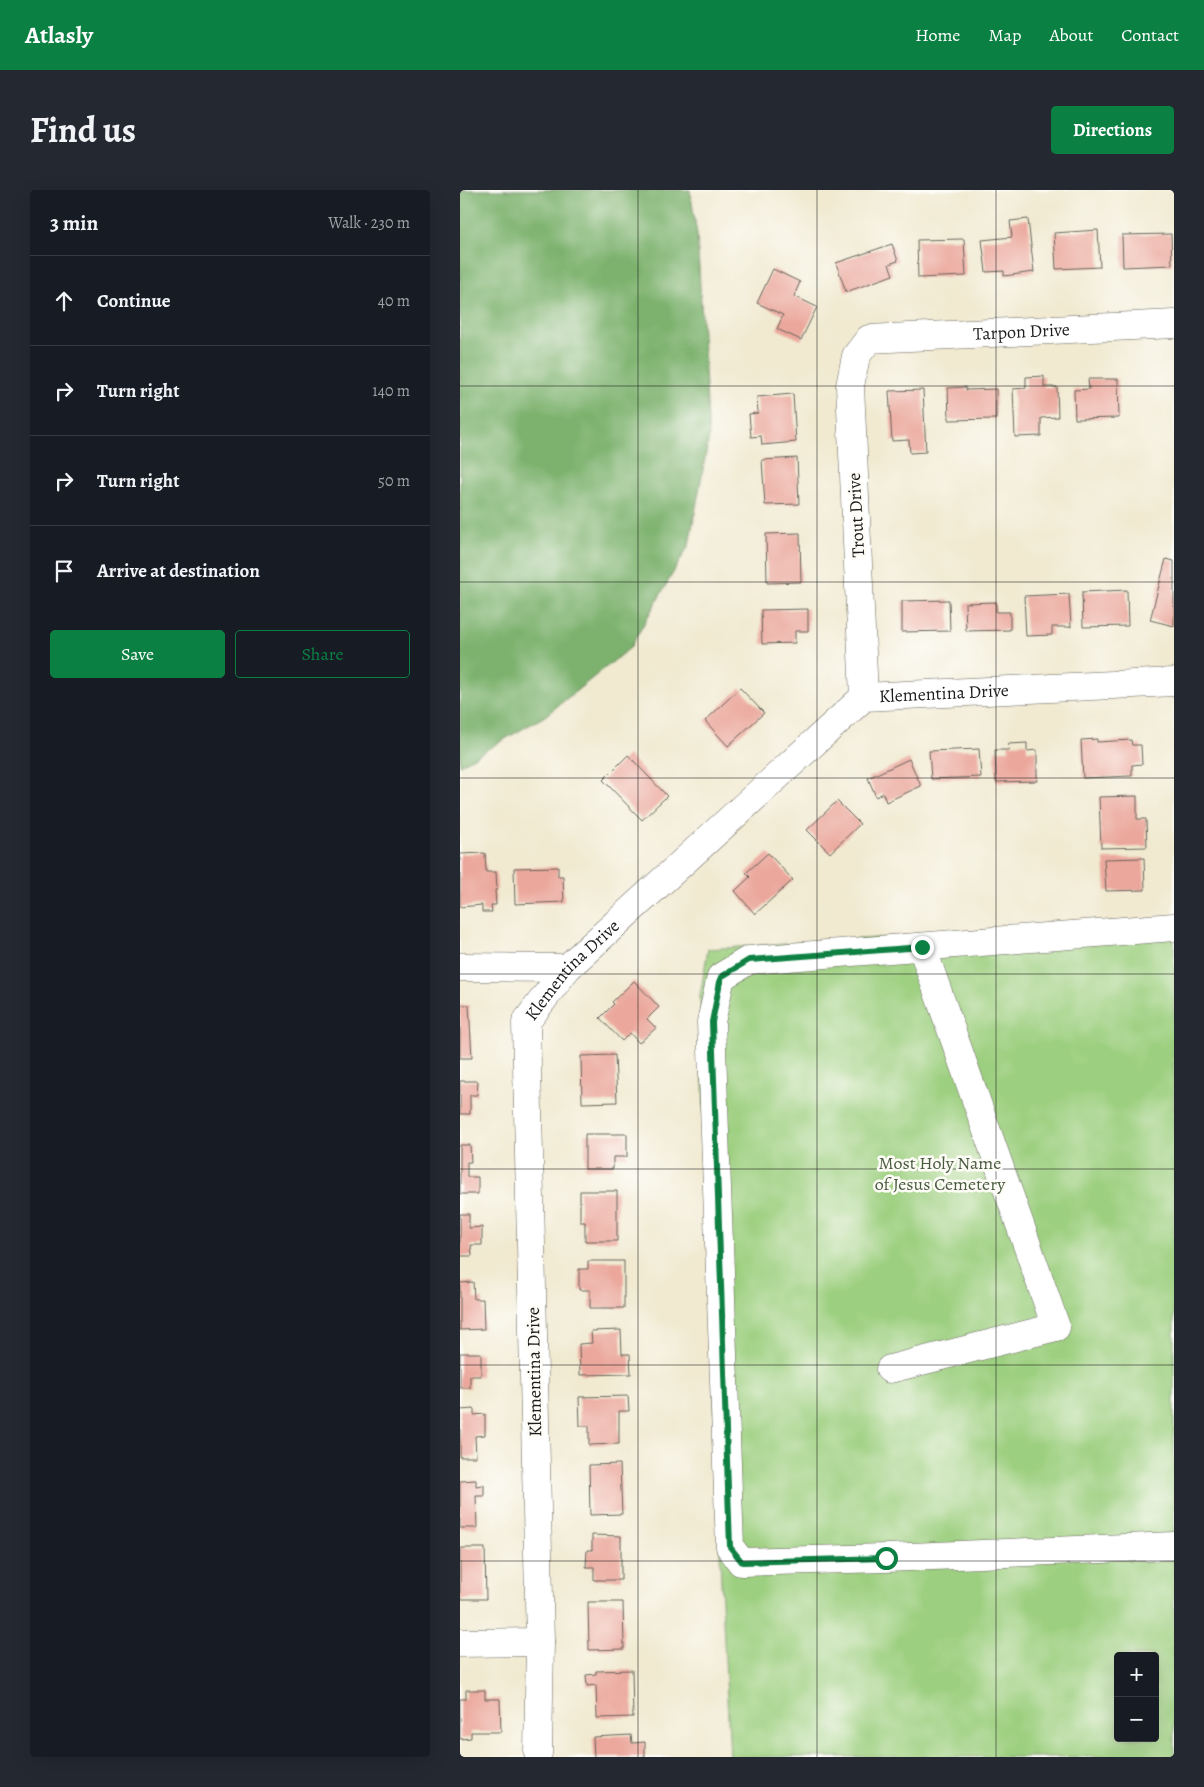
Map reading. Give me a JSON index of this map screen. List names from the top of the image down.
{
  "streets": {
    "street": ["Tarpon Drive", "Trout Drive", "Klementina Drive"]
  },
  "crossings": [
    ["Tarpon Drive", "Trout Drive"],
    ["Trout Drive", "Klementina Drive"]
  ],
  "parks": ["Most Holy Name of Jesus Cemetery"],
  "page": {
    "header": "Atlasly",
    "nav": [
      "Home",
      "Map",
      "About",
      "Contact"
    ],
    "title": "Find us",
    "buttons": [
      "Directions",
      ["Save", "Share"]
    ],
    "heading": ["3 min", "Walk · 230 m"],
    "list": [
      ["Continue", "40 m"],
      ["Turn right", "140 m"],
      ["Turn right", "50 m"],
      "Arrive at destination"
    ],
    "map_buttons": ["+", "−"]
  }
}
